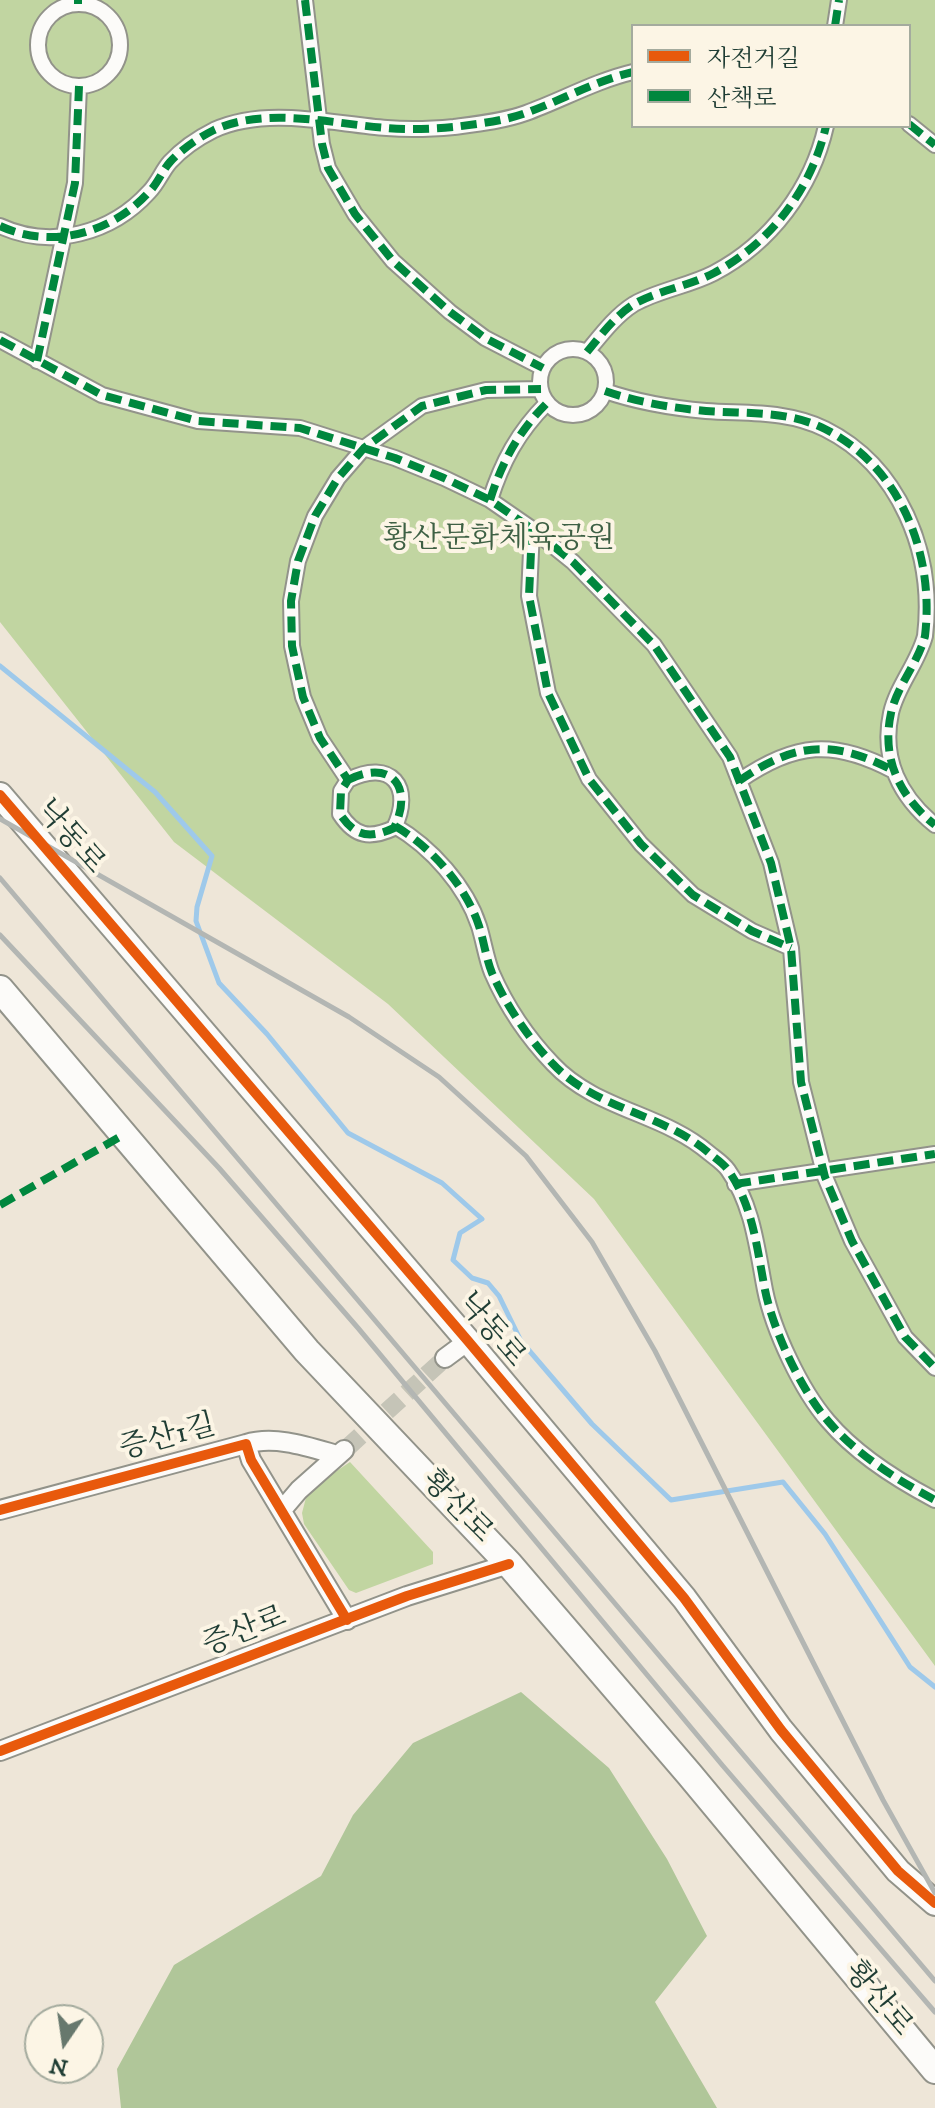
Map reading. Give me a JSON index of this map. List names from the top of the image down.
{
  "streets": {
    "main road": ["황산로"],
    "street": ["낙동로", "증산1길", "증산로"]
  },
  "crossings": [
    ["증산1길", "증산로"],
    ["황산로", "증산로"]
  ],
  "parks": ["황산문화체육공원"],
  "legend": ["자전거길", "산책로"],
  "north": "bottom"
}
